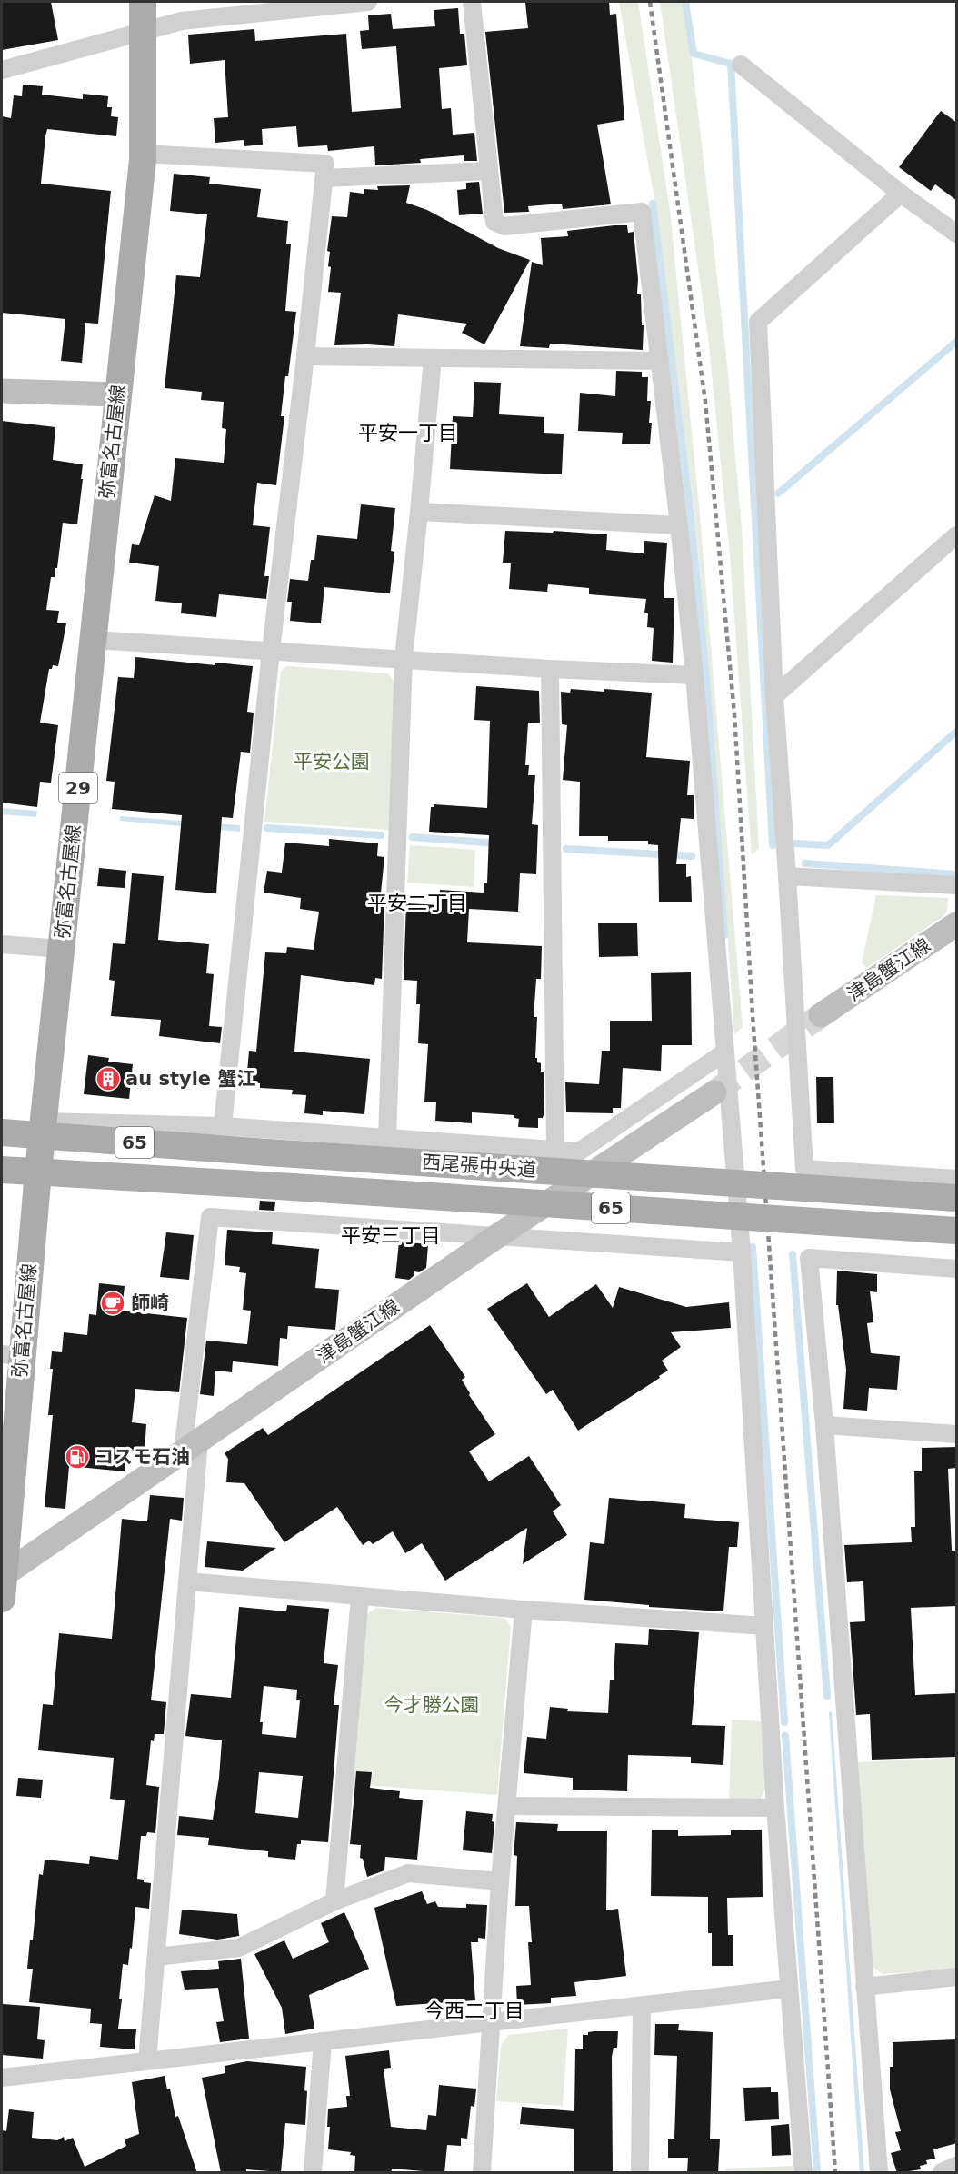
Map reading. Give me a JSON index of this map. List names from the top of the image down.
{
  "streets": {
    "main road": [
      "弥富名古屋線",
      "29",
      "津島蟹江線",
      "65",
      "西尾張中央道"
    ]
  },
  "crossings": [
    ["弥富名古屋線", "津島蟹江線"],
    ["弥富名古屋線", "西尾張中央道"]
  ],
  "districts": [
    "平安一丁目",
    "平安二丁目",
    "平安三丁目",
    "今西二丁目"
  ],
  "parks": ["平安公園", "今才勝公園"],
  "places": {
    "building": ["au style 蟹江"],
    "cafe": ["師崎"],
    "fuel station": ["コスモ石油"]
  }
}
